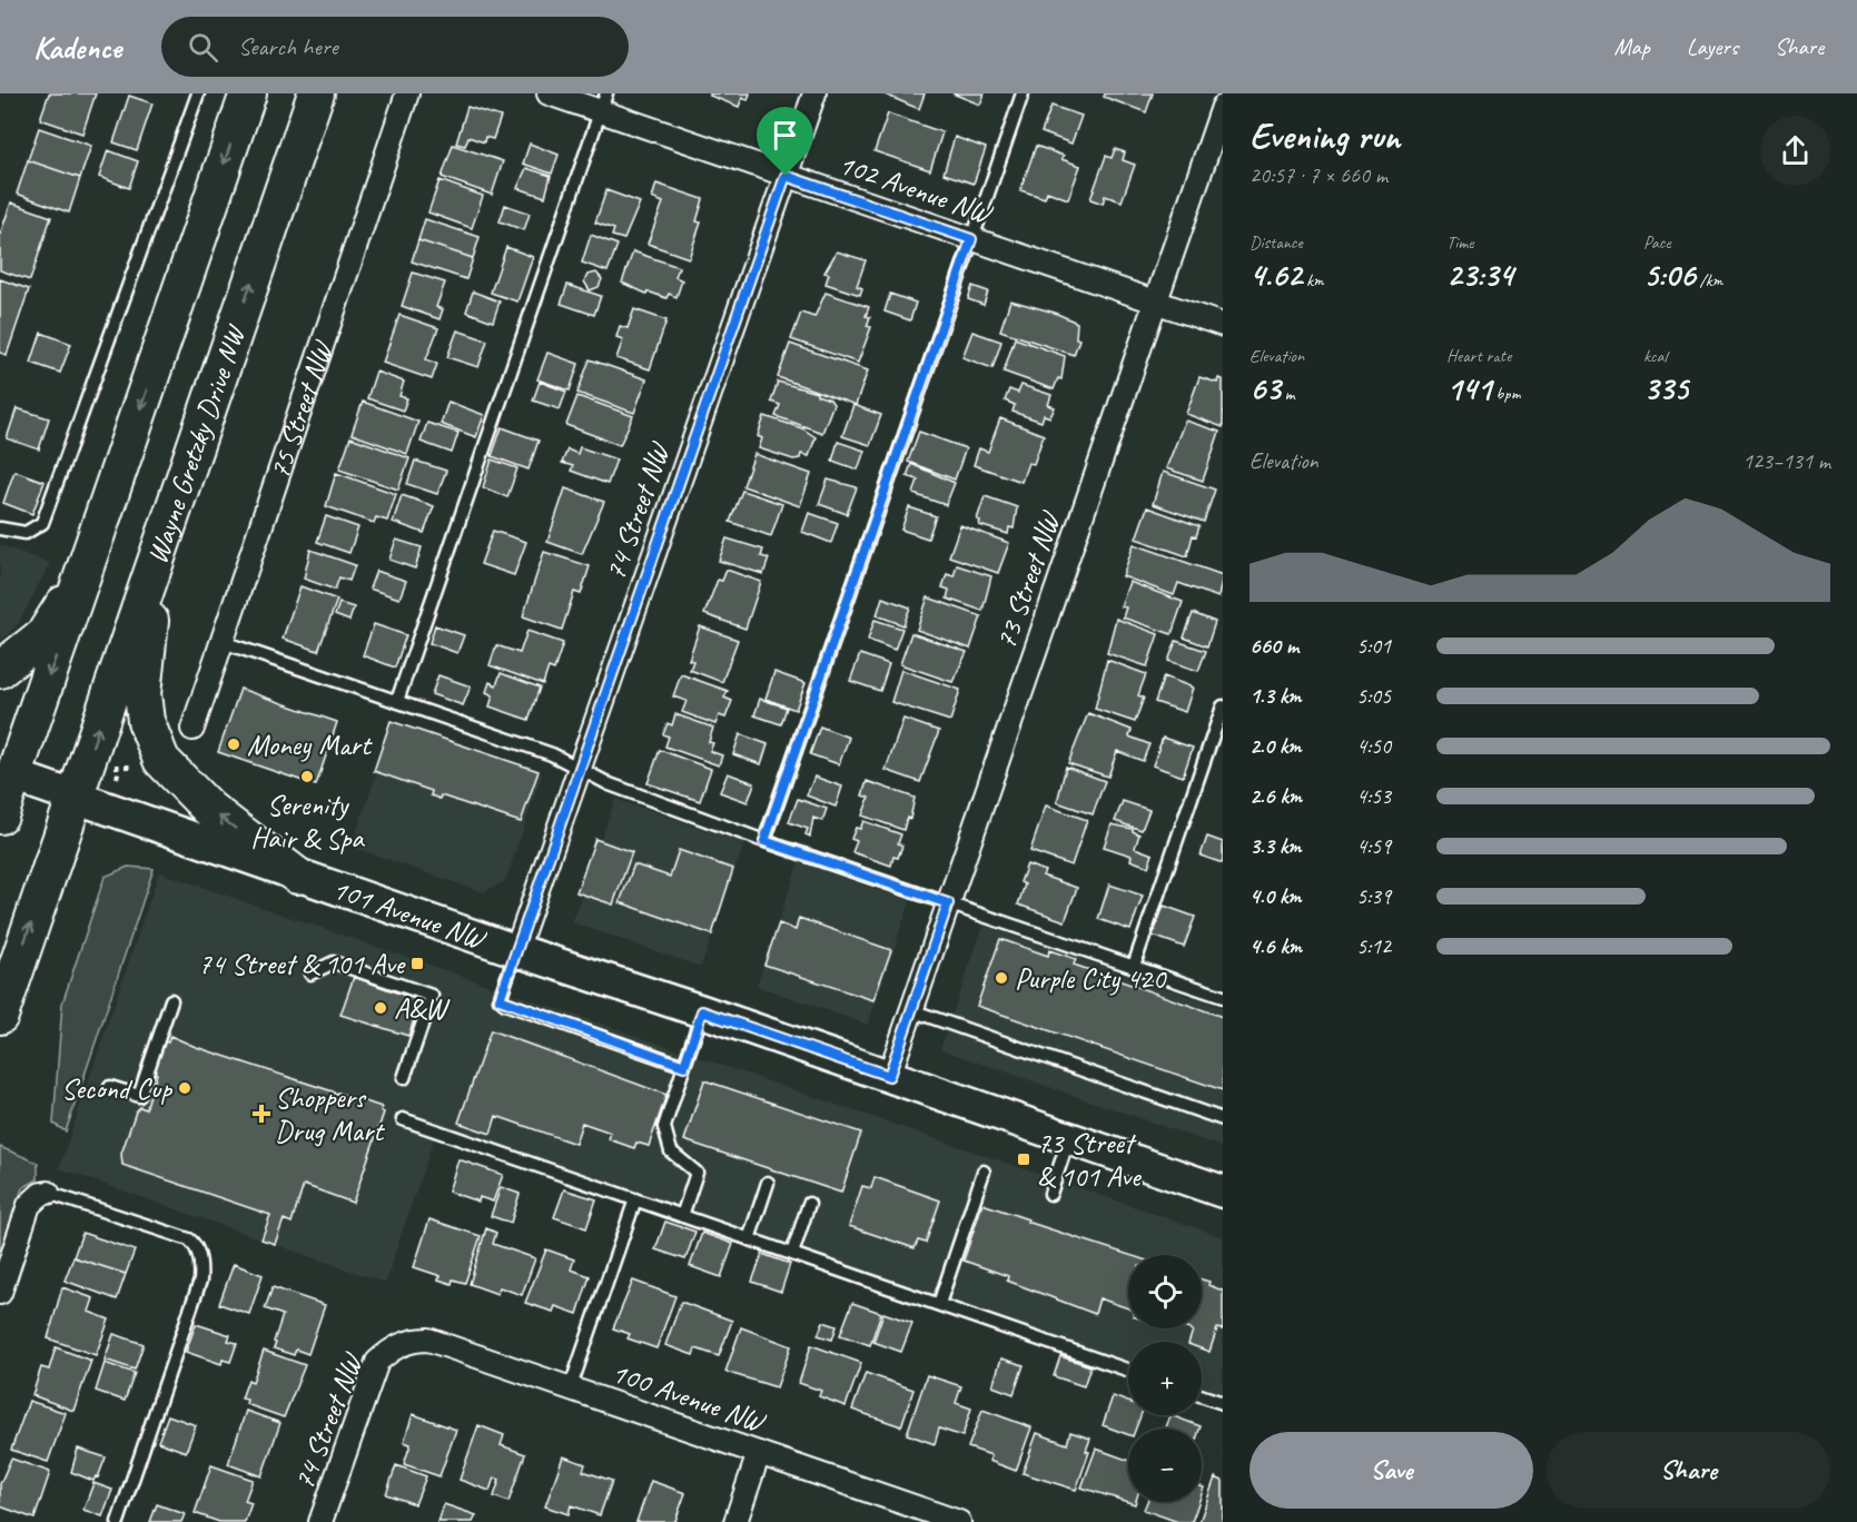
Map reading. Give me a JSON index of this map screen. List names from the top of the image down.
{
  "streets": {
    "main road": ["Wayne Gretzky Drive NW", "101 Avenue NW"],
    "street": [
      "102 Avenue NW",
      "75 Street NW",
      "74 Street NW",
      "73 Street NW",
      "100 Avenue NW"
    ]
  },
  "crossings": [
    ["102 Avenue NW", "74 Street NW"],
    ["102 Avenue NW", "73 Street NW"],
    ["Wayne Gretzky Drive NW", "101 Avenue NW"],
    ["74 Street NW", "101 Avenue NW"],
    ["74 Street NW", "100 Avenue NW"],
    ["73 Street NW", "101 Avenue NW"]
  ],
  "places": {
    "other": [
      "Money Mart",
      "Serenity Hair & Spa",
      "Purple City 420",
      "A&W",
      "Second Cup"
    ],
    "transit": ["74 Street & 101 Ave", "73 Street & 101 Ave"],
    "health": ["Shoppers Drug Mart"]
  },
  "page": {
    "header": "Kadence",
    "search": "Search here",
    "nav": ["Map", "Layers", "Share"],
    "heading": ["Evening run", "20:57 · 7 × 660 m"],
    "stats": [
      ["Distance", "4.62 km"],
      ["Time", "23:34"],
      ["Pace", "5:06 /km"],
      ["Elevation", "63 m"],
      ["Heart rate", "141 bpm"],
      ["kcal", "335"]
    ],
    "chart": ["Elevation", "123–131 m"],
    "list": [
      {
        "name": "660 m",
        "note": "5:01"
      },
      {
        "name": "1.3 km",
        "note": "5:05"
      },
      {
        "name": "2.0 km",
        "note": "4:50"
      },
      {
        "name": "2.6 km",
        "note": "4:53"
      },
      {
        "name": "3.3 km",
        "note": "4:59"
      },
      {
        "name": "4.0 km",
        "note": "5:39"
      },
      {
        "name": "4.6 km",
        "note": "5:12"
      }
    ],
    "map_buttons": ["+", "−"],
    "buttons": ["Save", "Share"]
  }
}
